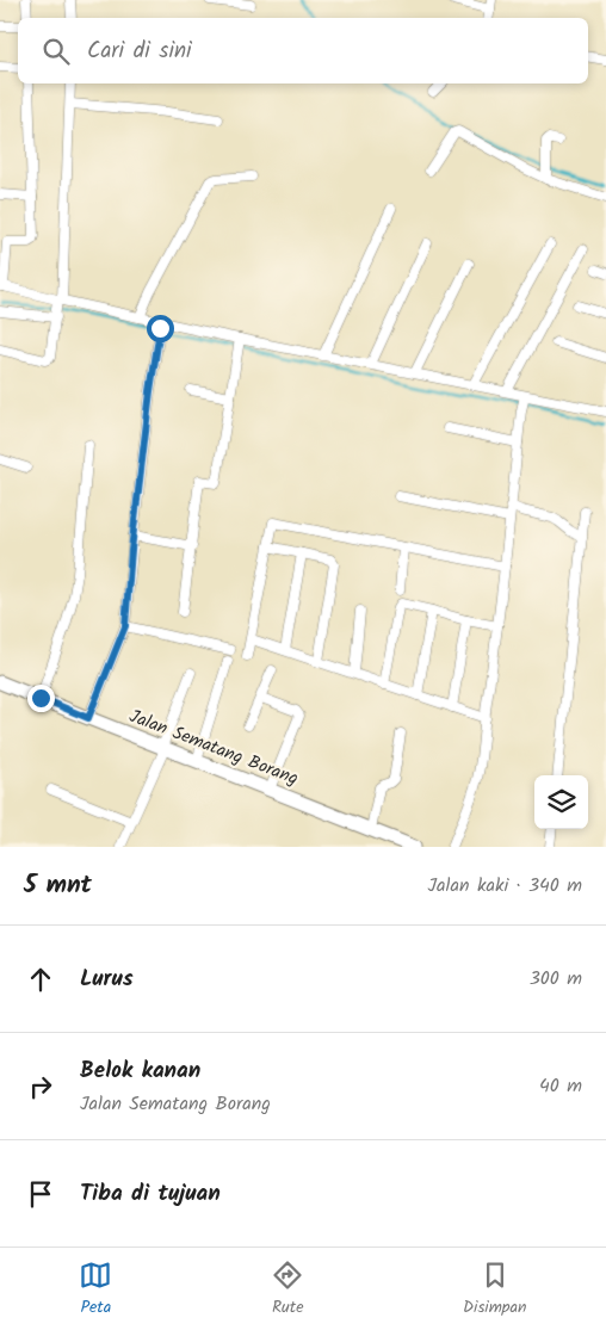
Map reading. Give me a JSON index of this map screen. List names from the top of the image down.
{
  "streets": {
    "street": ["Jalan Sematang Borang"]
  },
  "page": {
    "search": "Cari di sini",
    "heading": ["5 mnt", "Jalan kaki · 340 m"],
    "list": [
      ["Lurus", "300 m"],
      ["Belok kanan", "Jalan Sematang Borang", "40 m"],
      "Tiba di tujuan"
    ],
    "nav": ["Peta", "Rute", "Disimpan"]
  }
}
